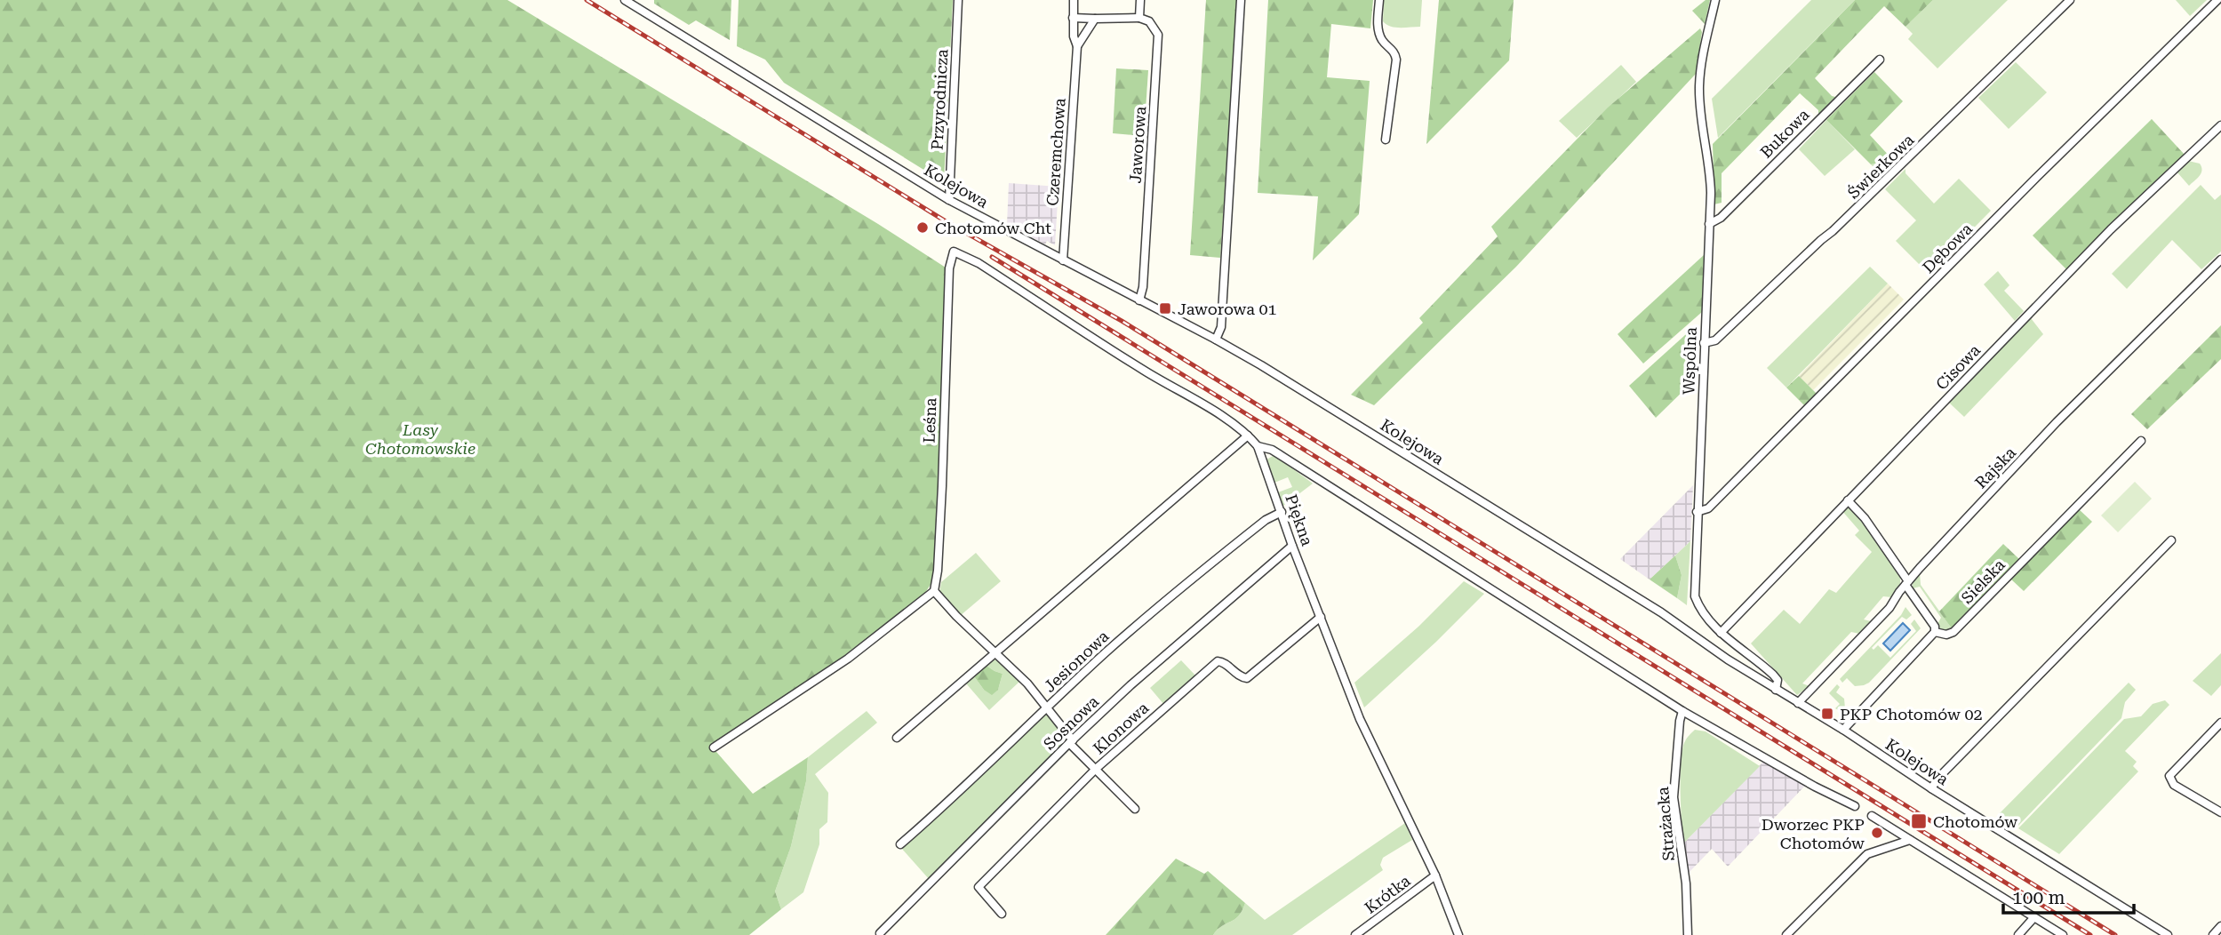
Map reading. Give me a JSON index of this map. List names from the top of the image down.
{
  "streets": {
    "street": [
      "Przyrodnicza",
      "Bukowa",
      "Jaworowa",
      "Czeremchowa",
      "Świerkowa",
      "Kolejowa",
      "Dębowa",
      "Wspólna",
      "Cisowa",
      "Leśna",
      "Rajska",
      "Piękna",
      "Sielska",
      "Jesionowa",
      "Sosnowa",
      "Klonowa",
      "Strażacka",
      "Krótka"
    ]
  },
  "crossings": [
    ["Przyrodnicza", "Kolejowa"],
    ["Bukowa", "Wspólna"],
    ["Jaworowa", "Kolejowa"],
    ["Czeremchowa", "Kolejowa"],
    ["Świerkowa", "Wspólna"],
    ["Kolejowa", "Wspólna"],
    ["Kolejowa", "Rajska"],
    ["Kolejowa", "Sielska"],
    ["Dębowa", "Wspólna"],
    ["Wspólna", "Cisowa"],
    ["Leśna", "Piękna"],
    ["Piękna", "Jesionowa"],
    ["Piękna", "Sosnowa"],
    ["Piękna", "Klonowa"],
    ["Piękna", "Krótka"]
  ],
  "parks": ["Lasy Chotomowskie"],
  "places": {
    "other": ["Chotomów Cht", "Dworzec PKP Chotomów"],
    "transit": ["Jaworowa 01", "PKP Chotomów 02", "Chotomów"]
  },
  "scale_bar": "100 m"
}
